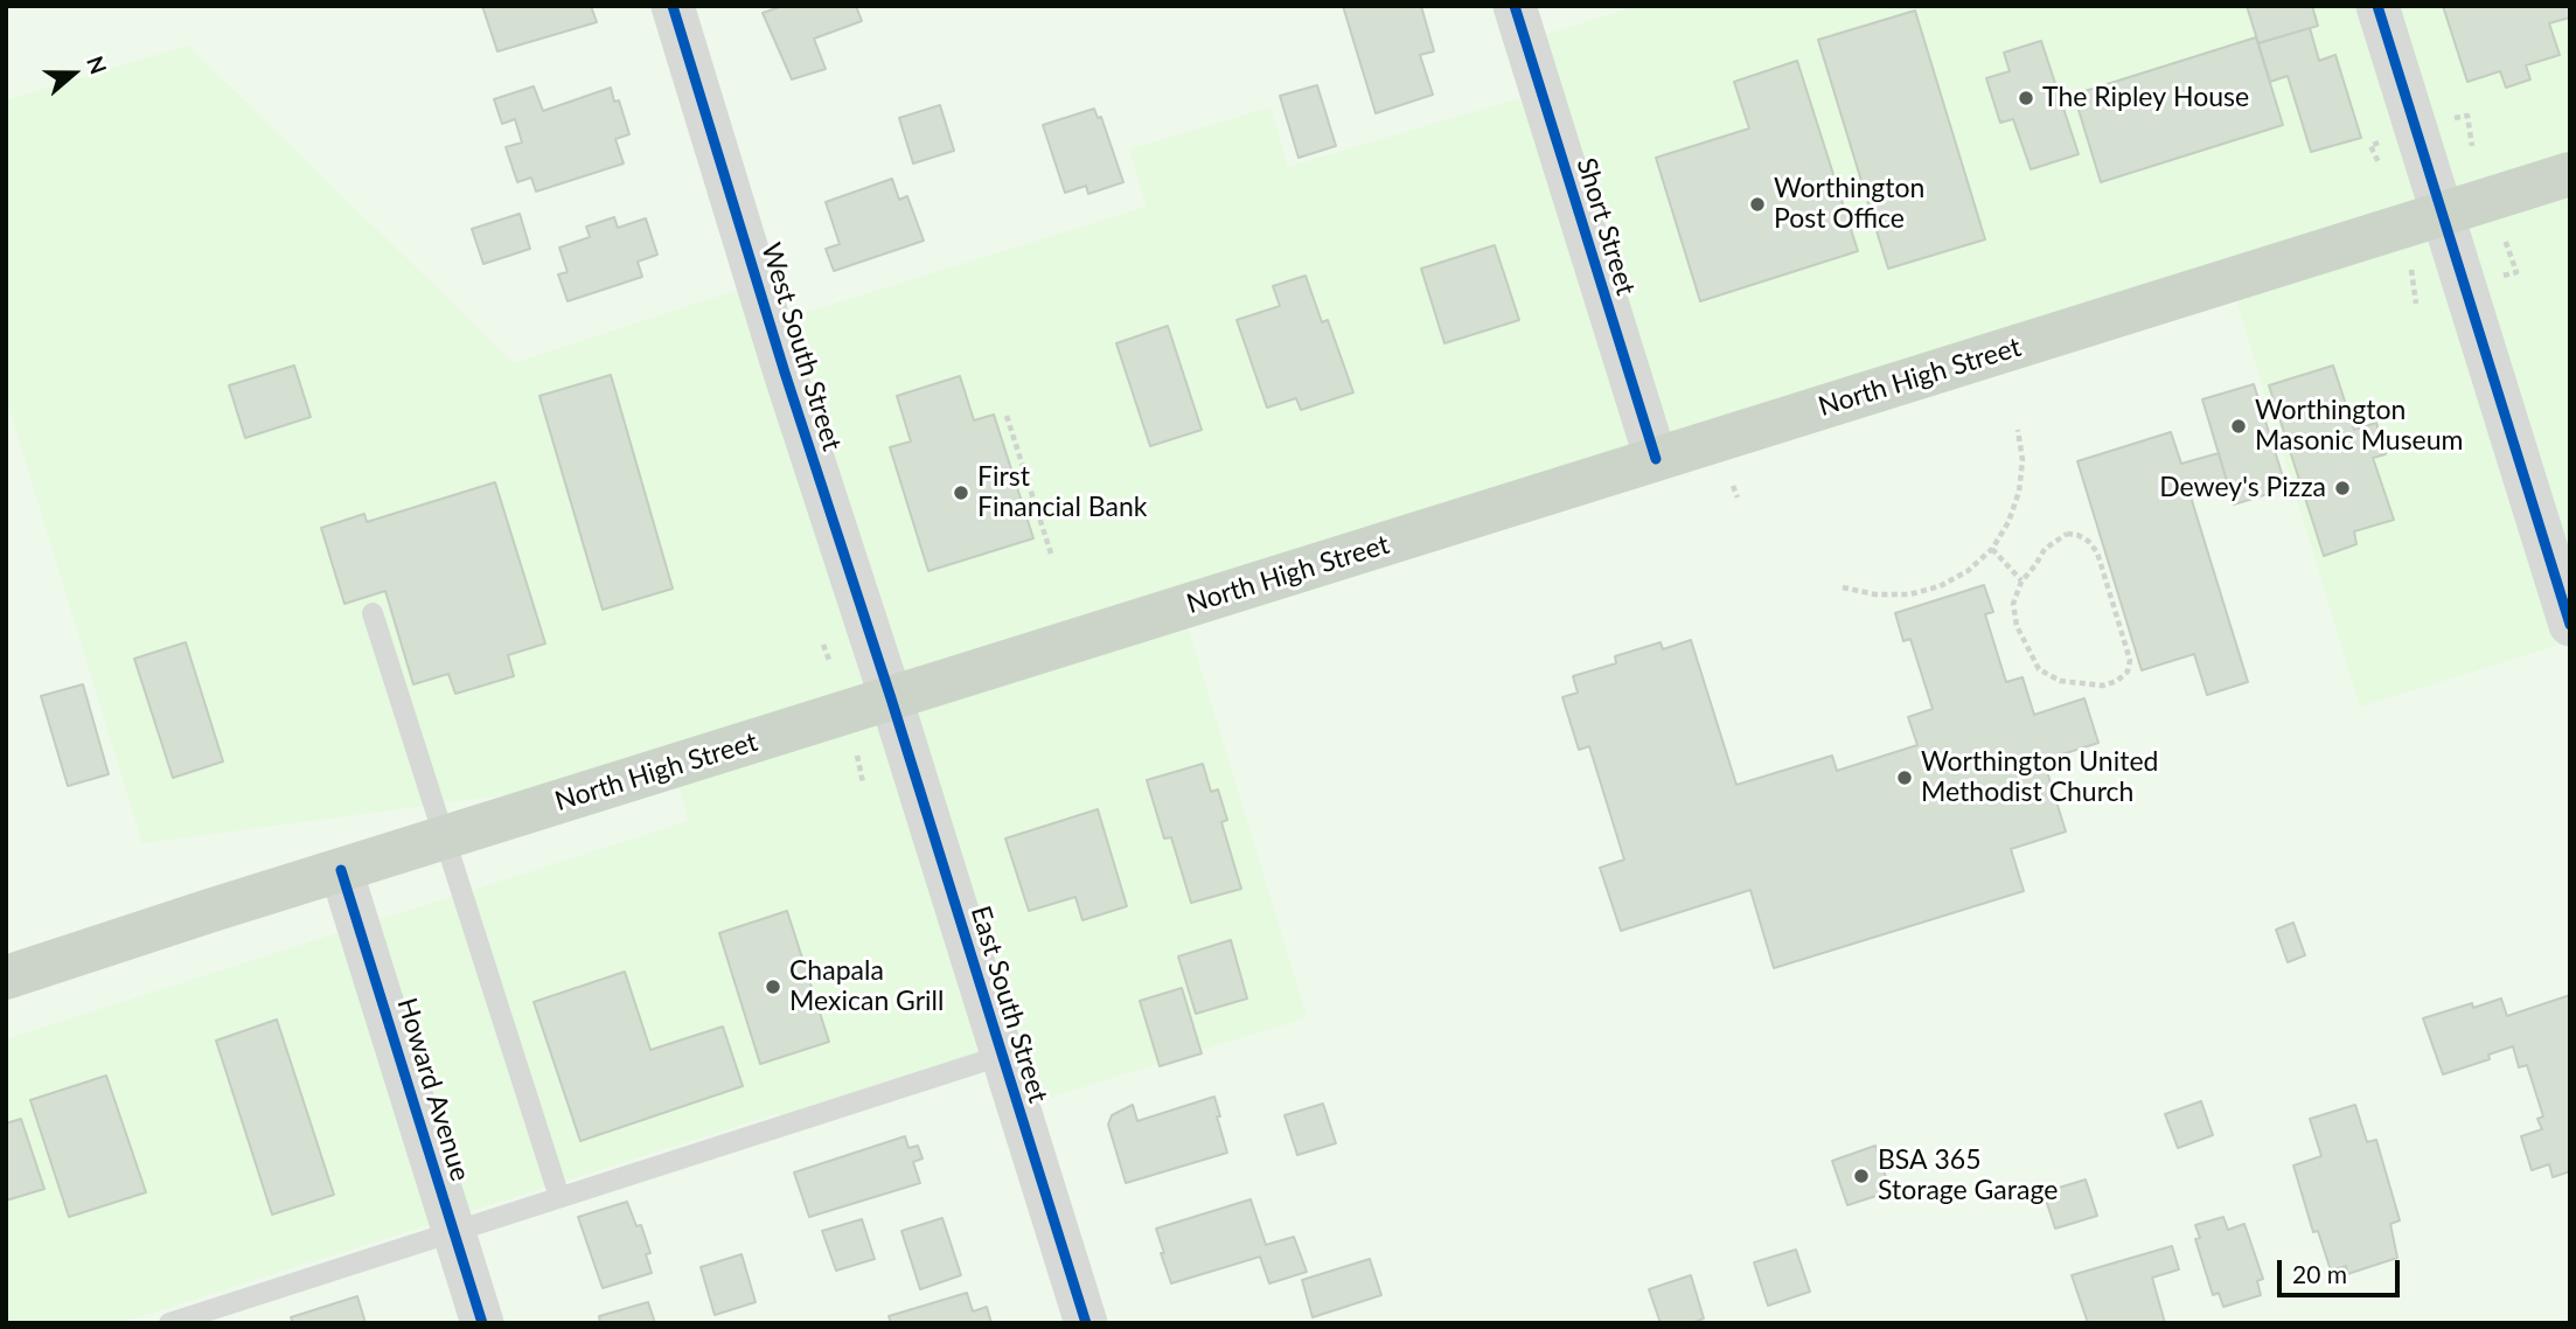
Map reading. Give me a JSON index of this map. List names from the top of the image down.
{
  "streets": {
    "main road": ["North High Street"],
    "street": [
      "Short Street",
      "West South Street",
      "East South Street",
      "Howard Avenue"
    ]
  },
  "crossings": [
    ["Short Street", "North High Street"],
    ["West South Street", "North High Street"],
    ["West South Street", "East South Street"],
    ["North High Street", "East South Street"],
    ["North High Street", "Howard Avenue"]
  ],
  "places": [
    "The Ripley House",
    "Worthington Post Office",
    "Worthington Masonic Museum",
    "Dewey's Pizza",
    "First Financial Bank",
    "Worthington United Methodist Church",
    "Chapala Mexican Grill",
    "BSA 365 Storage Garage"
  ],
  "scale_bar": "20 m",
  "north": "right"
}
